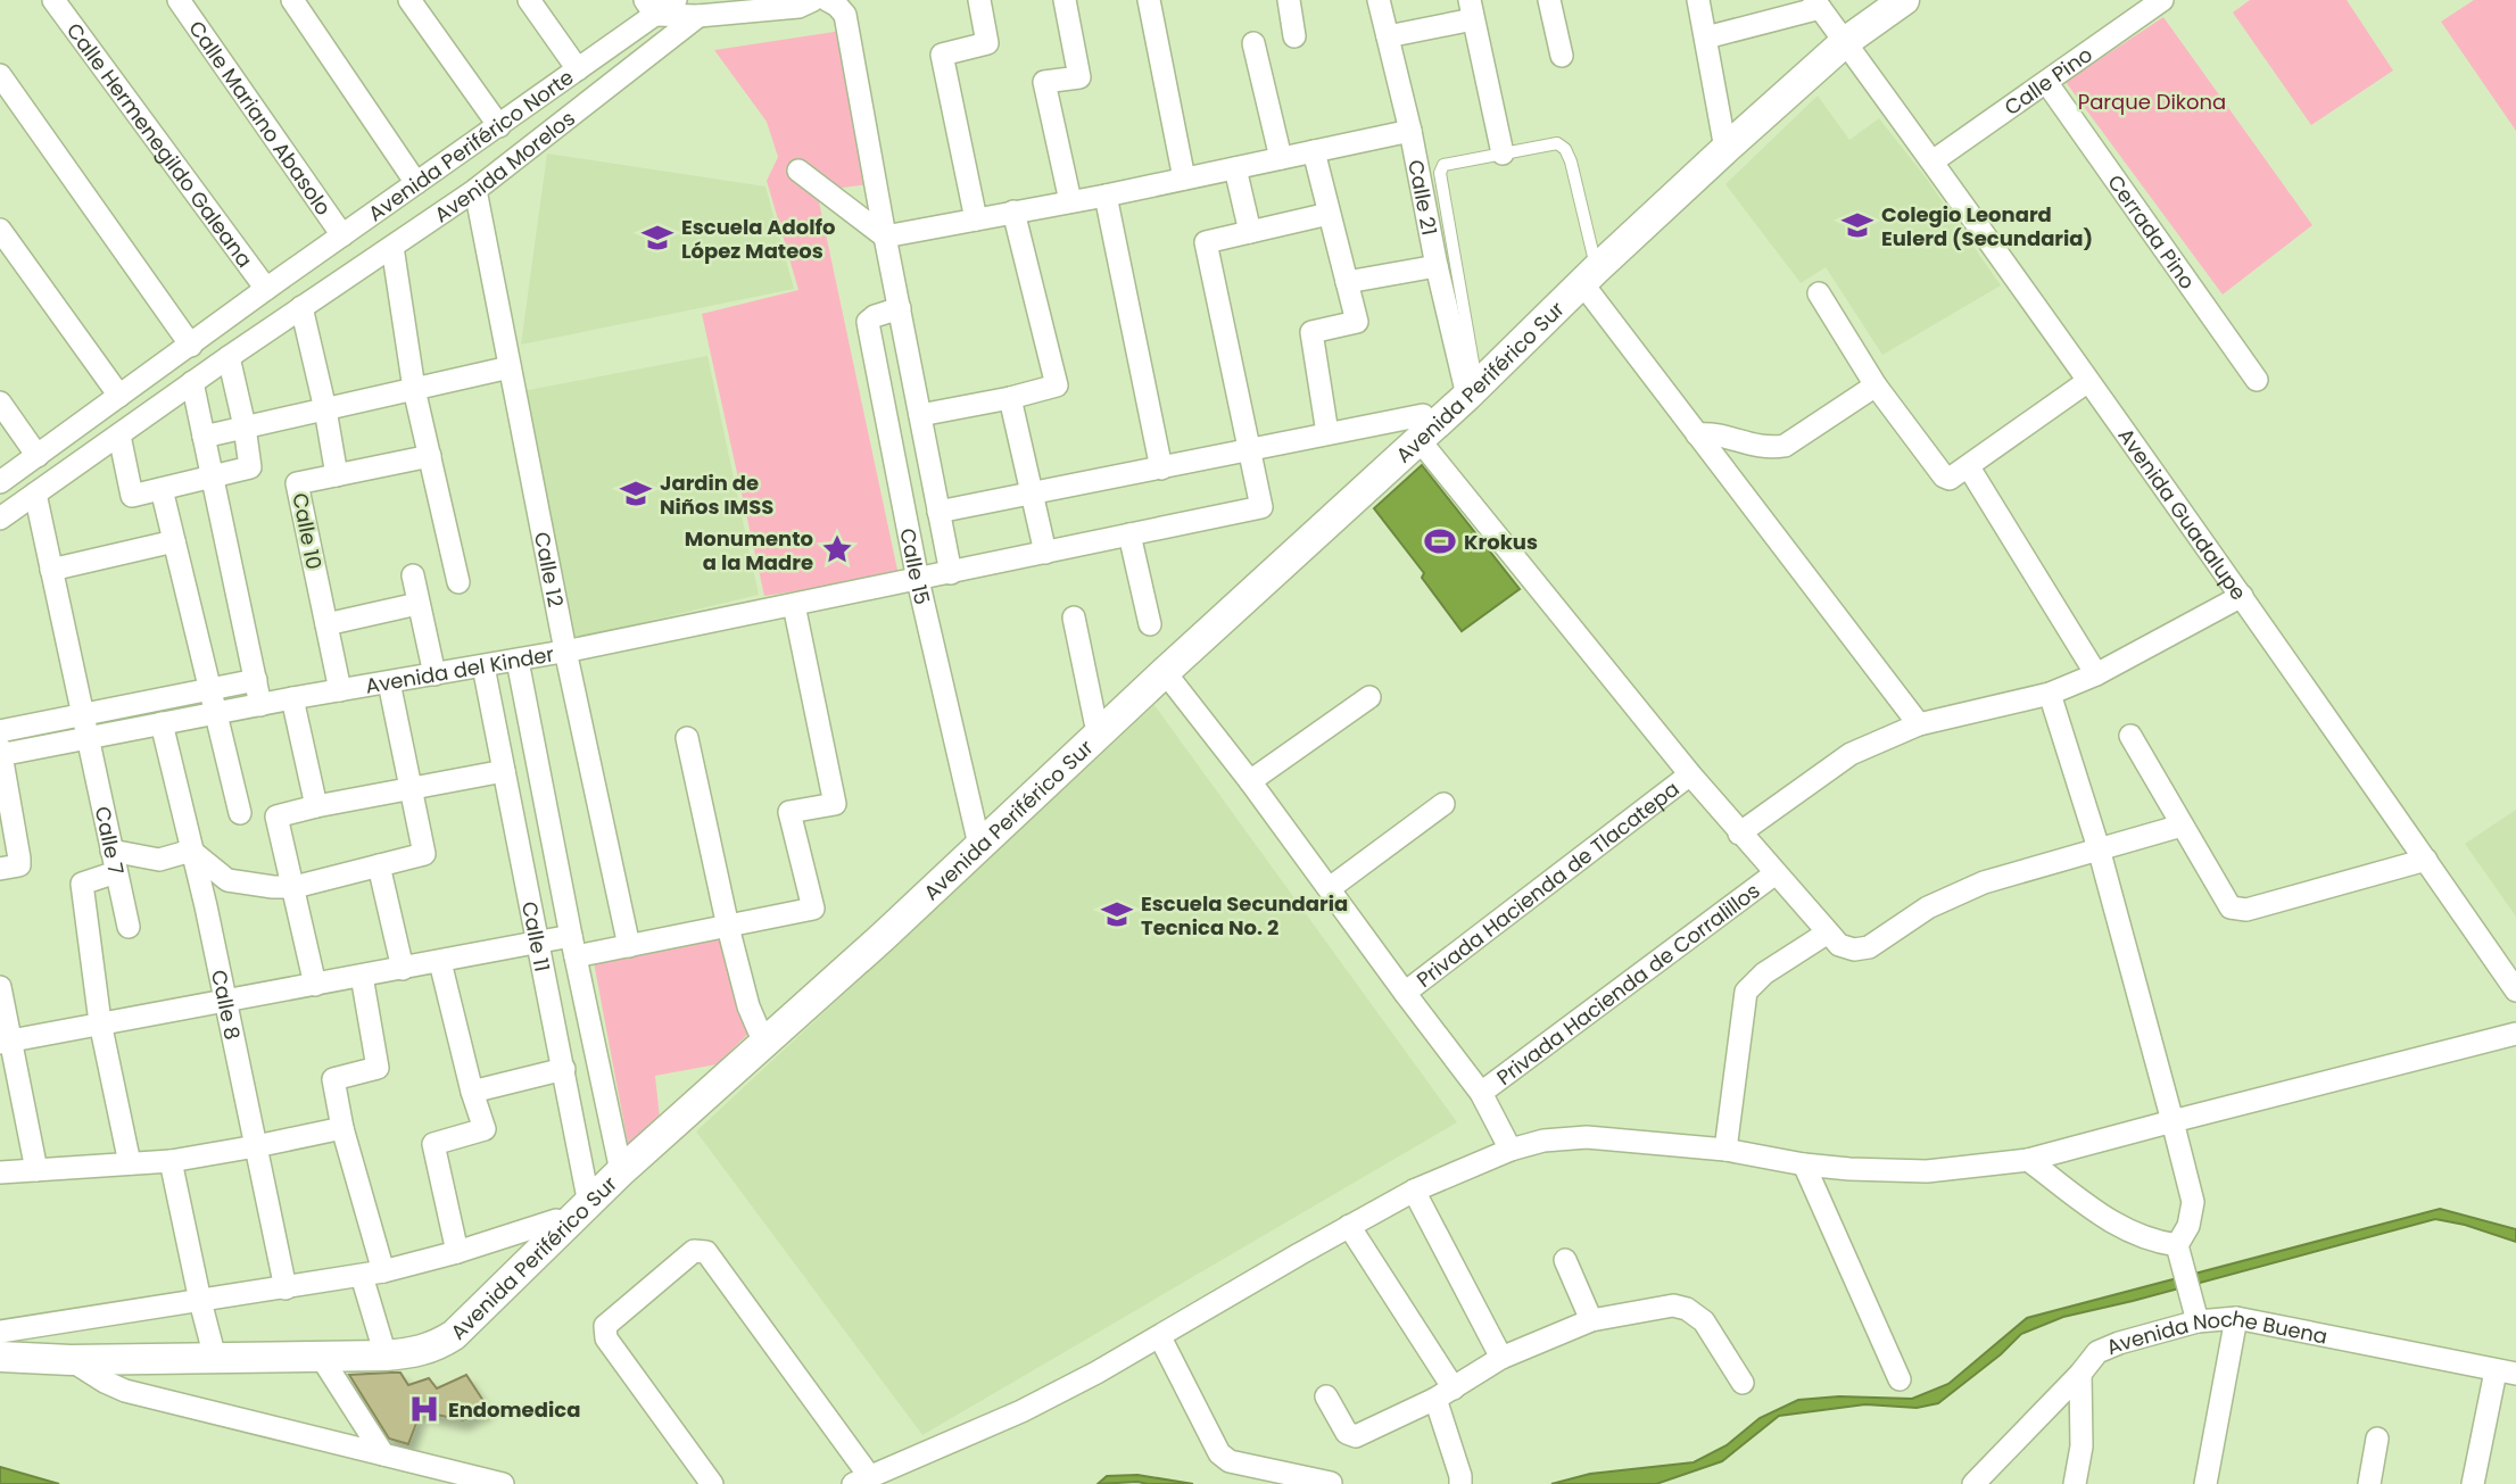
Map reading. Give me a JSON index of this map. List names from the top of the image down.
{
  "streets": {
    "street": [
      "Calle Pino",
      "Calle Mariano Abasolo",
      "Calle Hermenegildo Galeana",
      "Avenida Periférico Norte",
      "Avenida Morelos",
      "Calle 21",
      "Cerrada Pino",
      "Avenida Periférico Sur",
      "Avenida Guadalupe",
      "Calle 10",
      "Calle 15",
      "Calle 12",
      "Avenida del Kinder",
      "Calle 7",
      "Privada Hacienda de Tlacatepa",
      "Calle 11",
      "Privada Hacienda de Corralillos",
      "Calle 8",
      "Avenida Noche Buena"
    ]
  },
  "crossings": [
    ["Calle Pino", "Cerrada Pino"],
    ["Calle Pino", "Avenida Guadalupe"],
    ["Calle Mariano Abasolo", "Avenida Periférico Norte"],
    ["Calle Hermenegildo Galeana", "Avenida Periférico Norte"],
    ["Avenida Morelos", "Calle 10"],
    ["Avenida Morelos", "Calle 12"],
    ["Avenida Morelos", "Calle 7"],
    ["Calle 21", "Avenida Periférico Sur"],
    ["Avenida Periférico Sur", "Avenida Guadalupe"],
    ["Avenida Periférico Sur", "Calle 15"],
    ["Avenida Periférico Sur", "Calle 11"],
    ["Calle 10", "Avenida del Kinder"],
    ["Calle 15", "Avenida del Kinder"],
    ["Calle 12", "Avenida del Kinder"],
    ["Avenida del Kinder", "Calle 7"],
    ["Avenida del Kinder", "Calle 11"],
    ["Avenida del Kinder", "Calle 8"]
  ],
  "parks": ["Parque Dikona"],
  "places": {
    "school or university": [
      "Colegio Leonard Eulerd (Secundaria)",
      "Escuela Adolfo López Mateos",
      "Jardin de Niños IMSS",
      "Escuela Secundaria Tecnica No. 2"
    ],
    "sports": ["Krokus"],
    "place": ["Monumento a la Madre"],
    "hospital": ["Endomedica"]
  }
}
